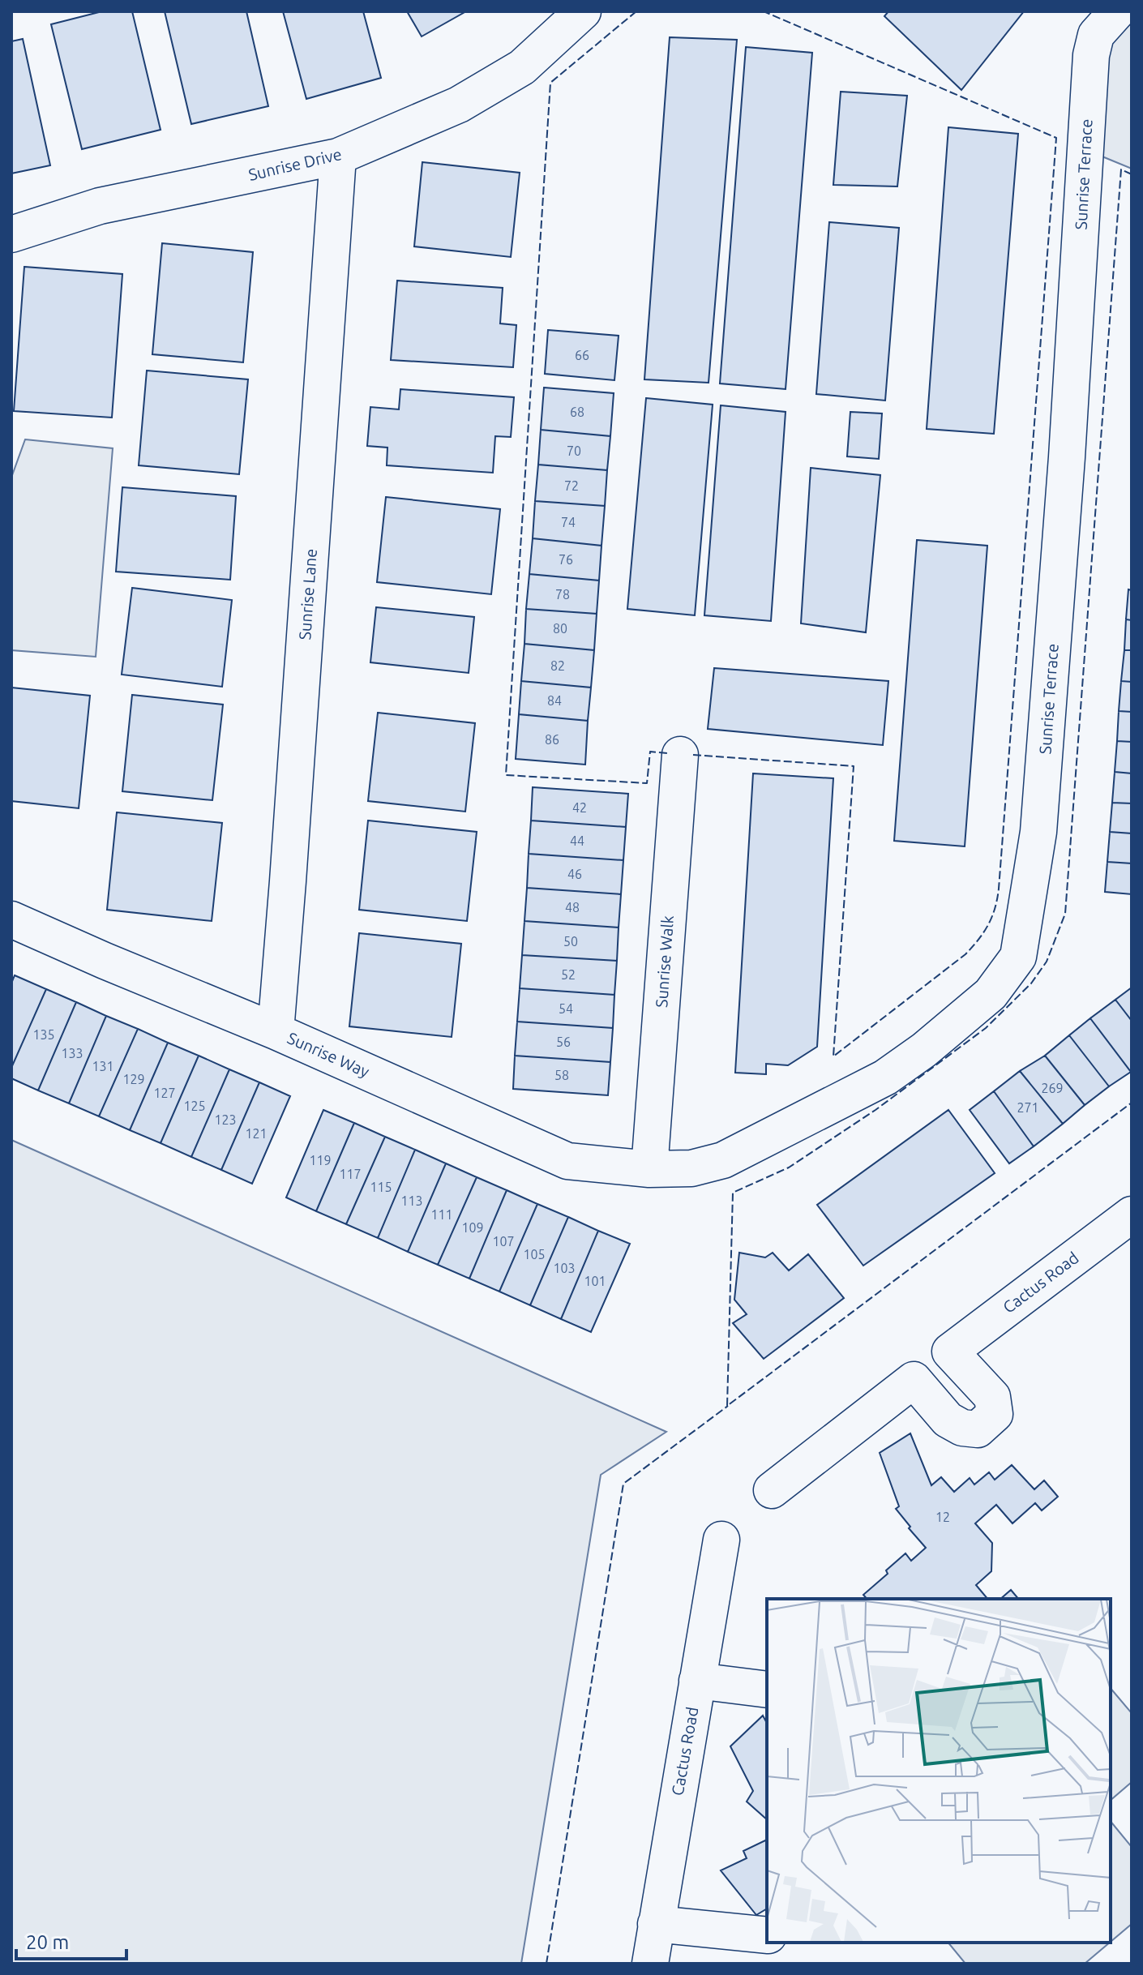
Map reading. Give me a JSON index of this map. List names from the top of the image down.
{
  "streets": {
    "street": [
      "Sunrise Drive",
      "Sunrise Terrace",
      "Sunrise Lane",
      "Sunrise Walk",
      "Sunrise Way",
      "Cactus Road"
    ]
  },
  "crossings": [
    ["Sunrise Drive", "Sunrise Lane"],
    ["Sunrise Terrace", "Sunrise Walk"],
    ["Sunrise Terrace", "Sunrise Way"],
    ["Sunrise Lane", "Sunrise Way"],
    ["Sunrise Walk", "Sunrise Way"]
  ],
  "house_numbers": [
    "66",
    "68",
    "70",
    "72",
    "74",
    "76",
    "78",
    "80",
    "82",
    "84",
    "86",
    "42",
    "44",
    "46",
    "48",
    "50",
    "52",
    "54",
    "135",
    "56",
    "133",
    "131",
    "58",
    "129",
    "269",
    "127",
    "125",
    "271",
    "123",
    "121",
    "119",
    "117",
    "115",
    "113",
    "111",
    "109",
    "107",
    "105",
    "103",
    "101",
    "12"
  ],
  "scale_bar": "20 m"
}
